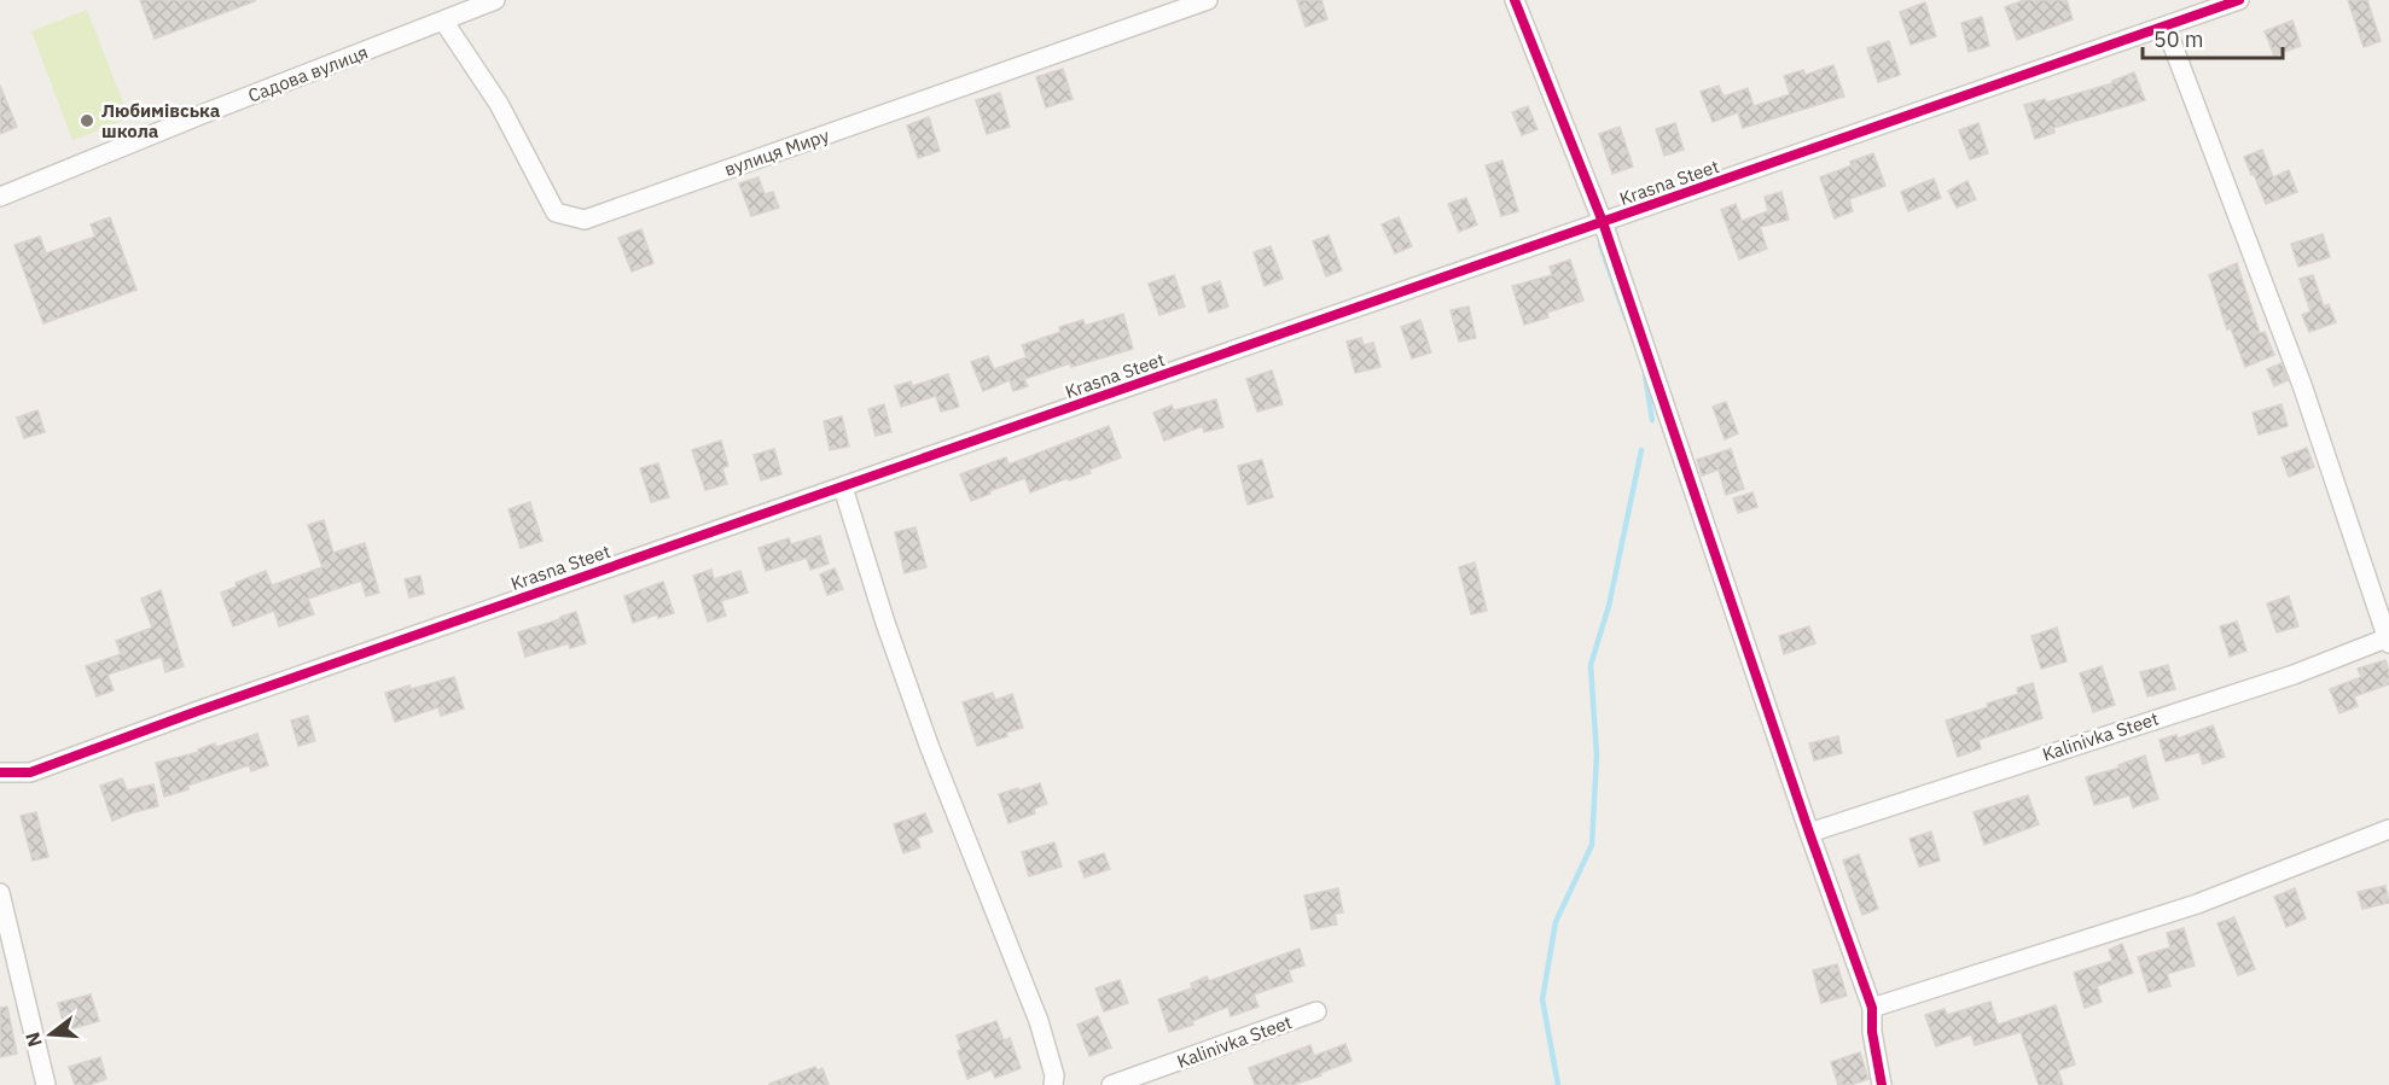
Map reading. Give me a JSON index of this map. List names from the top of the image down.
{
  "streets": {
    "street": [
      "Садова вулиця",
      "вулиця Миру",
      "Krasna Steet",
      "Kalinivka Steet"
    ]
  },
  "crossings": [
    ["Садова вулиця", "вулиця Миру"]
  ],
  "places": ["Любимівська школа"],
  "scale_bar": "50 m",
  "north": "left"
}
